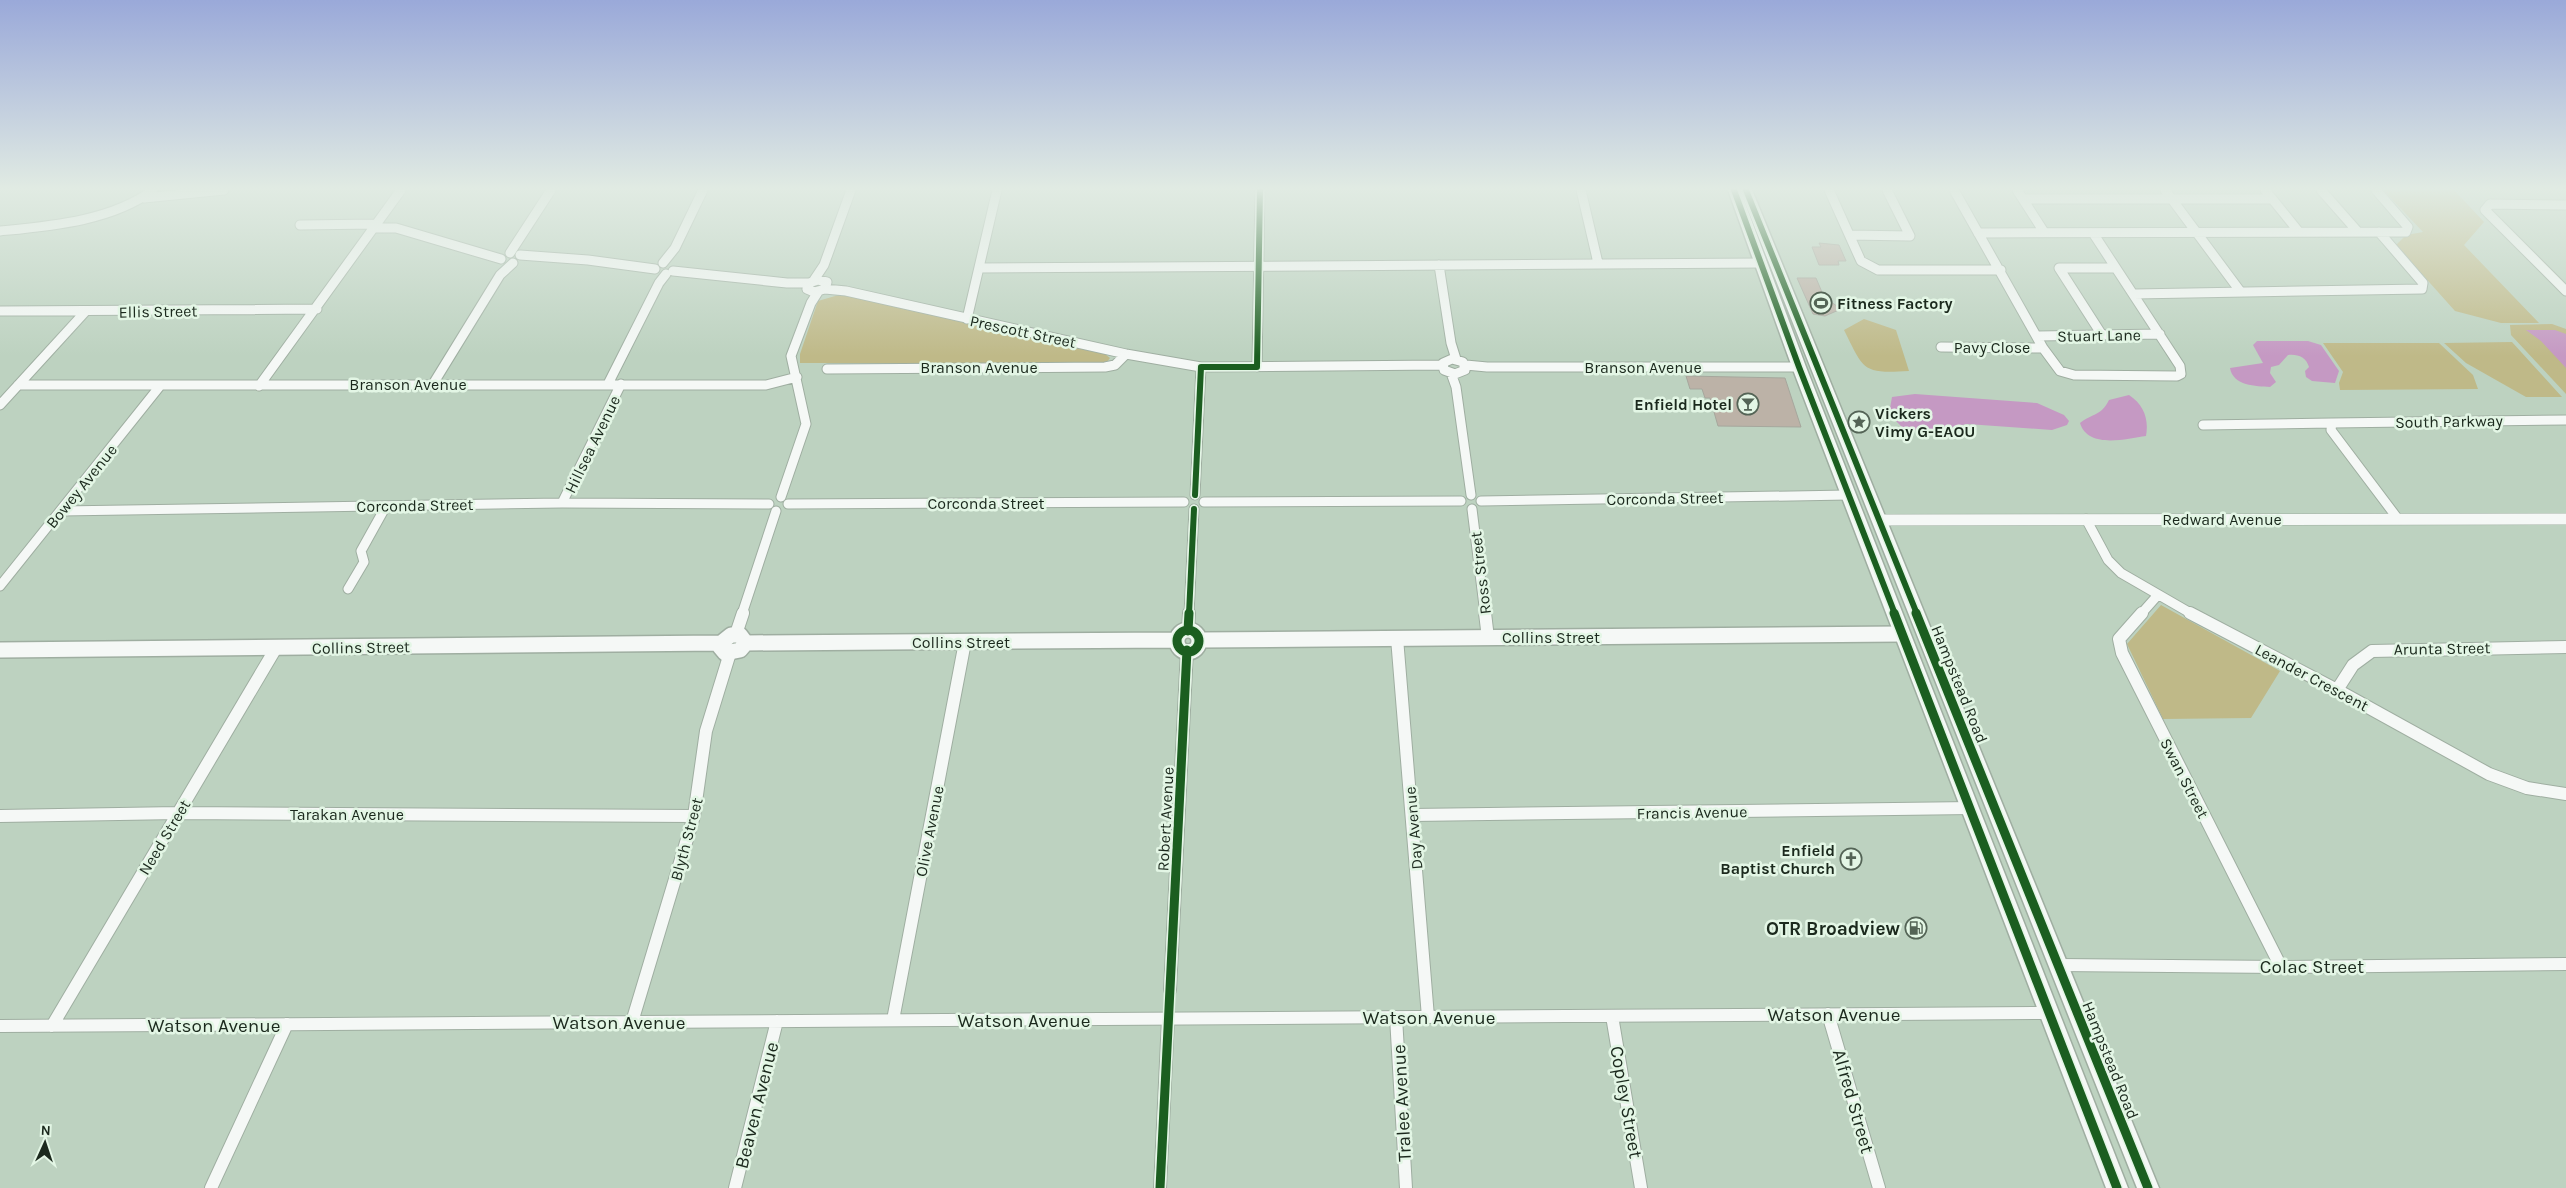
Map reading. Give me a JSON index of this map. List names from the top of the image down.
{
  "streets": {
    "highway": ["Hampstead Road"],
    "street": [
      "Ellis Street",
      "Prescott Street",
      "Stuart Lane",
      "Pavy Close",
      "Branson Avenue",
      "South Parkway",
      "Hillsea Avenue",
      "Bowey Avenue",
      "Corconda Street",
      "Redward Avenue",
      "Ross Street",
      "Collins Street",
      "Arunta Street",
      "Leander Crescent",
      "Swan Street",
      "Francis Avenue",
      "Tarakan Avenue",
      "Robert Avenue",
      "Day Avenue",
      "Olive Avenue",
      "Need Street",
      "Blyth Street",
      "Colac Street",
      "Watson Avenue",
      "Alfred Street",
      "Copley Street",
      "Tralee Avenue",
      "Beaven Avenue"
    ]
  },
  "crossings": [
    ["Prescott Street", "Branson Avenue"],
    ["Prescott Street", "Hillsea Avenue"],
    ["Branson Avenue", "Hillsea Avenue"],
    ["Branson Avenue", "Bowey Avenue"],
    ["Hillsea Avenue", "Corconda Street"],
    ["Bowey Avenue", "Corconda Street"],
    ["Corconda Street", "Ross Street"],
    ["Redward Avenue", "Leander Crescent"],
    ["Redward Avenue", "Hampstead Road"],
    ["Ross Street", "Collins Street"],
    ["Collins Street", "Robert Avenue"],
    ["Collins Street", "Day Avenue"],
    ["Collins Street", "Olive Avenue"],
    ["Collins Street", "Need Street"],
    ["Collins Street", "Blyth Street"],
    ["Arunta Street", "Leander Crescent"],
    ["Leander Crescent", "Swan Street"],
    ["Hampstead Road", "Colac Street"],
    ["Swan Street", "Colac Street"],
    ["Francis Avenue", "Day Avenue"],
    ["Tarakan Avenue", "Need Street"],
    ["Tarakan Avenue", "Blyth Street"],
    ["Day Avenue", "Watson Avenue"],
    ["Olive Avenue", "Watson Avenue"],
    ["Need Street", "Watson Avenue"],
    ["Blyth Street", "Watson Avenue"],
    ["Watson Avenue", "Alfred Street"],
    ["Watson Avenue", "Copley Street"],
    ["Watson Avenue", "Tralee Avenue"],
    ["Watson Avenue", "Beaven Avenue"]
  ],
  "places": {
    "sports": ["Fitness Factory"],
    "bar": ["Enfield Hotel"],
    "place": ["Vickers Vimy G-EAOU"],
    "church": ["Enfield Baptist Church"],
    "fuel station": ["OTR Broadview"]
  },
  "north": "top"
}
